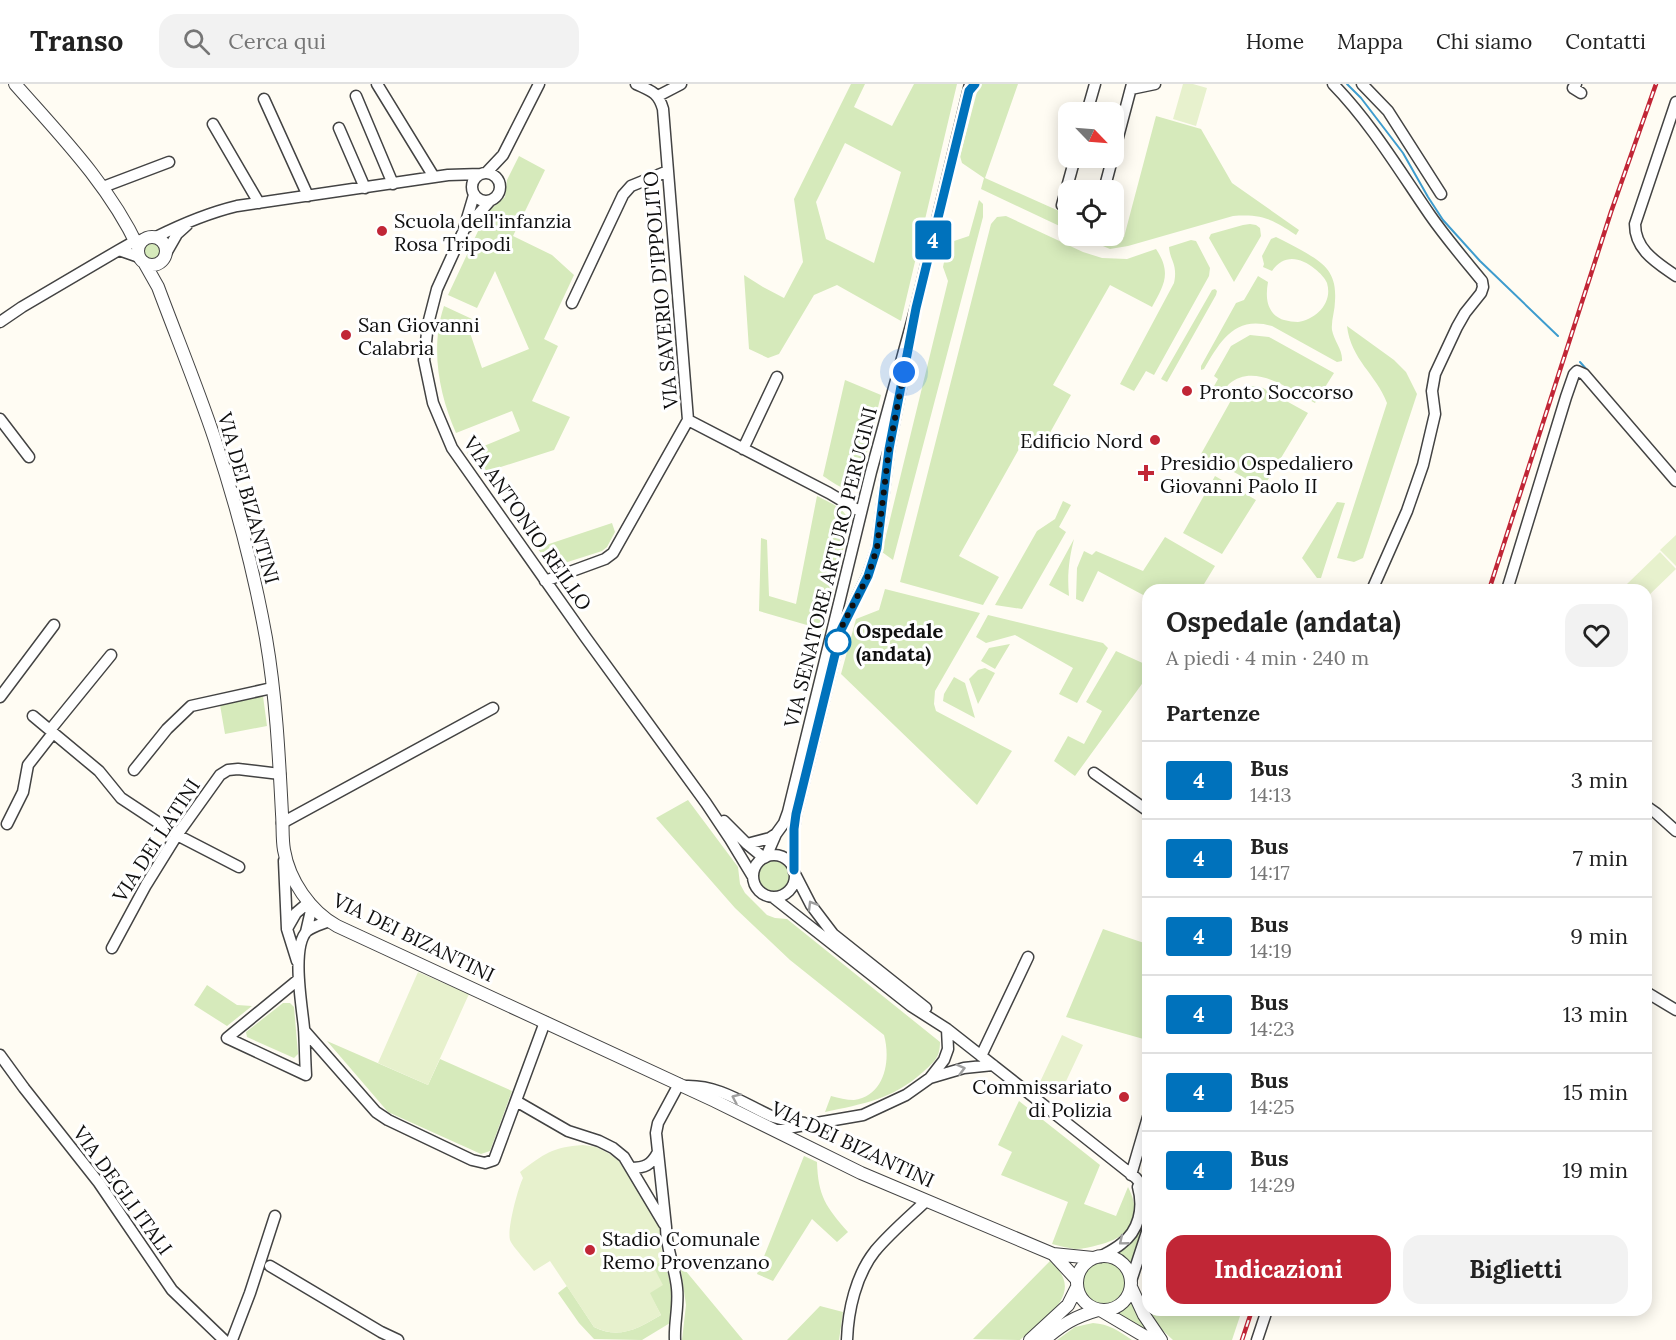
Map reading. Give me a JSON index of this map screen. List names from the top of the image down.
{
  "streets": {
    "street": [
      "VIA SAVERIO D'IPPOLITO",
      "VIA DEI BIZANTINI",
      "VIA ANTONIO REILLO",
      "VIA SENATORE ARTURO PERUGINI",
      "VIA DEI LATINI",
      "VIA DEGLI ITALI"
    ]
  },
  "crossings": [
    ["VIA SAVERIO D'IPPOLITO", "VIA SENATORE ARTURO PERUGINI"],
    ["VIA DEI BIZANTINI", "VIA DEI LATINI"],
    ["VIA ANTONIO REILLO", "VIA SENATORE ARTURO PERUGINI"]
  ],
  "places": {
    "other": [
      "Scuola dell'infanzia Rosa Tripodi",
      "San Giovanni Calabria",
      "Pronto Soccorso",
      "Edificio Nord",
      "Ospedale (andata)",
      "Commissariato di Polizia",
      "Stadio Comunale Remo Provenzano"
    ],
    "health": ["Presidio Ospedaliero Giovanni Paolo II"]
  },
  "lines": ["bus line 4"],
  "north": "bottom right",
  "page": {
    "header": "Transo",
    "search": "Cerca qui",
    "nav": [
      "Home",
      "Mappa",
      "Chi siamo",
      "Contatti"
    ],
    "on_map": "4",
    "heading": [
      ["Ospedale (andata)", "A piedi · 4 min · 240 m"],
      "Partenze"
    ],
    "list": [
      {
        "mark": "4",
        "name": "Bus",
        "note": "14:13",
        "value": "3 min"
      },
      {
        "mark": "4",
        "name": "Bus",
        "note": "14:17",
        "value": "7 min"
      },
      {
        "mark": "4",
        "name": "Bus",
        "note": "14:19",
        "value": "9 min"
      },
      {
        "mark": "4",
        "name": "Bus",
        "note": "14:23",
        "value": "13 min"
      },
      {
        "mark": "4",
        "name": "Bus",
        "note": "14:25",
        "value": "15 min"
      },
      {
        "mark": "4",
        "name": "Bus",
        "note": "14:29",
        "value": "19 min"
      }
    ],
    "buttons": ["Indicazioni", "Biglietti"]
  }
}
